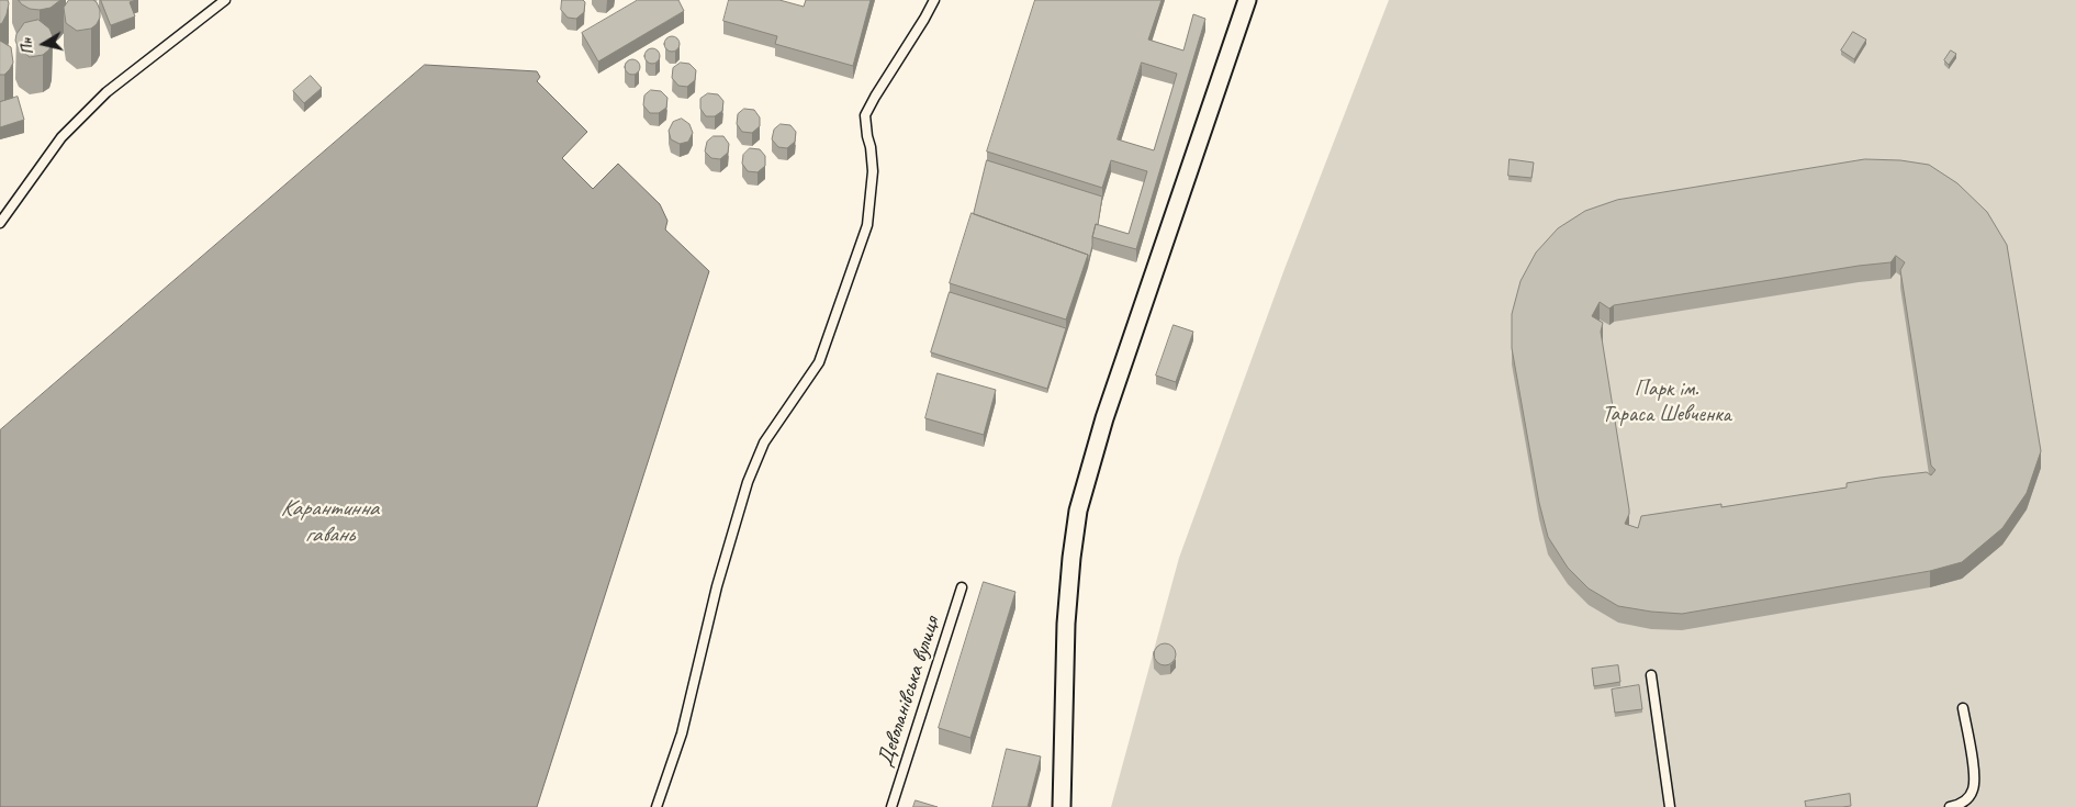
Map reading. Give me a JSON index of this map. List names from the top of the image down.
{
  "streets": {
    "lane": ["Деволанівська вулиця"]
  },
  "water": ["Карантинна гавань"],
  "parks": ["Парк ім. Тараса Шевченка"],
  "north": "left"
}
